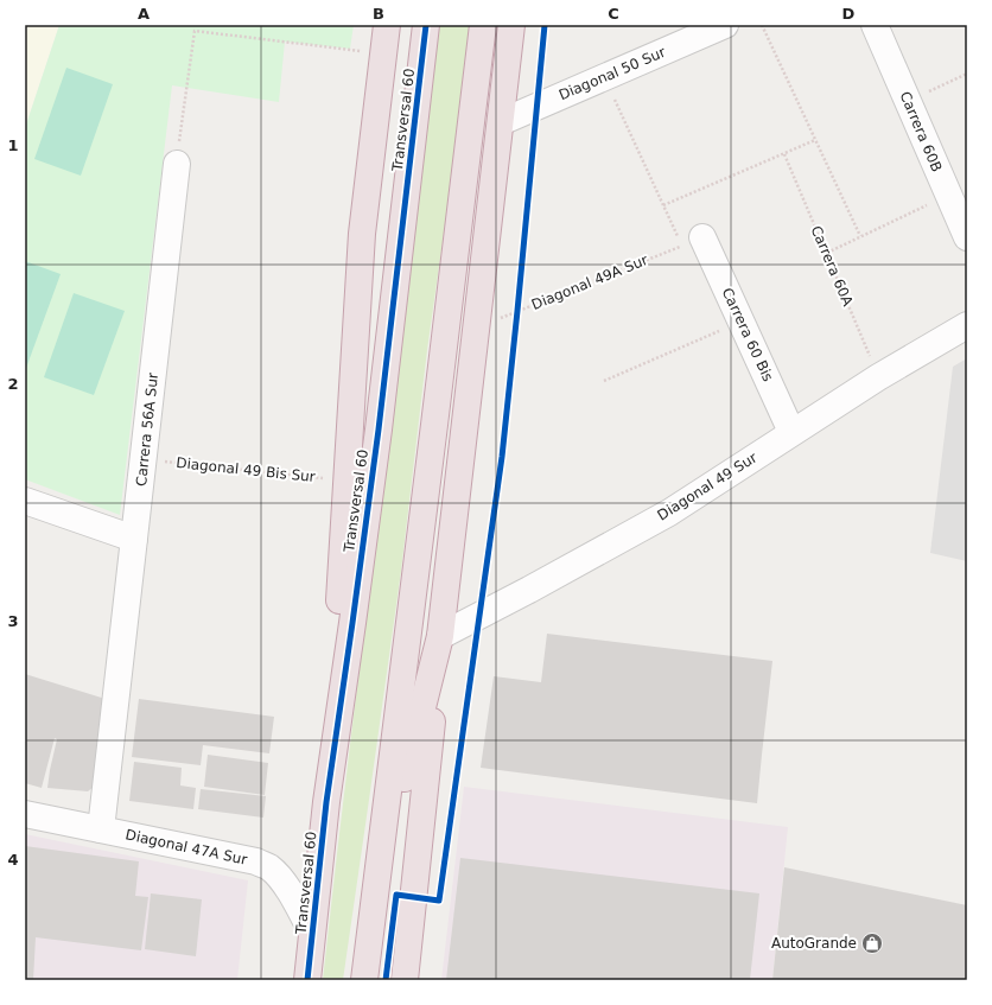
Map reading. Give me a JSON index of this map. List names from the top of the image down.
{
  "streets": {
    "highway": ["Transversal 60"],
    "street": [
      "Diagonal 50 Sur",
      "Carrera 60B",
      "Carrera 60 Bis",
      "Carrera 56A Sur",
      "Diagonal 49 Sur",
      "Diagonal 47A Sur"
    ],
    "path": ["Carrera 60A", "Diagonal 49A Sur", "Diagonal 49 Bis Sur"]
  },
  "crossings": [
    ["Transversal 60", "Diagonal 49 Bis Sur"],
    ["Transversal 60", "Diagonal 47A Sur"],
    ["Carrera 60A", "Diagonal 49 Sur"],
    ["Diagonal 49A Sur", "Carrera 60 Bis"],
    ["Carrera 60 Bis", "Diagonal 49 Sur"],
    ["Carrera 56A Sur", "Diagonal 49 Bis Sur"],
    ["Carrera 56A Sur", "Diagonal 47A Sur"]
  ],
  "places": {
    "shop": ["AutoGrande"]
  },
  "grid": {
    "columns": [
      "A",
      "B",
      "C",
      "D"
    ],
    "rows": [
      "1",
      "2",
      "3",
      "4"
    ]
  }
}
